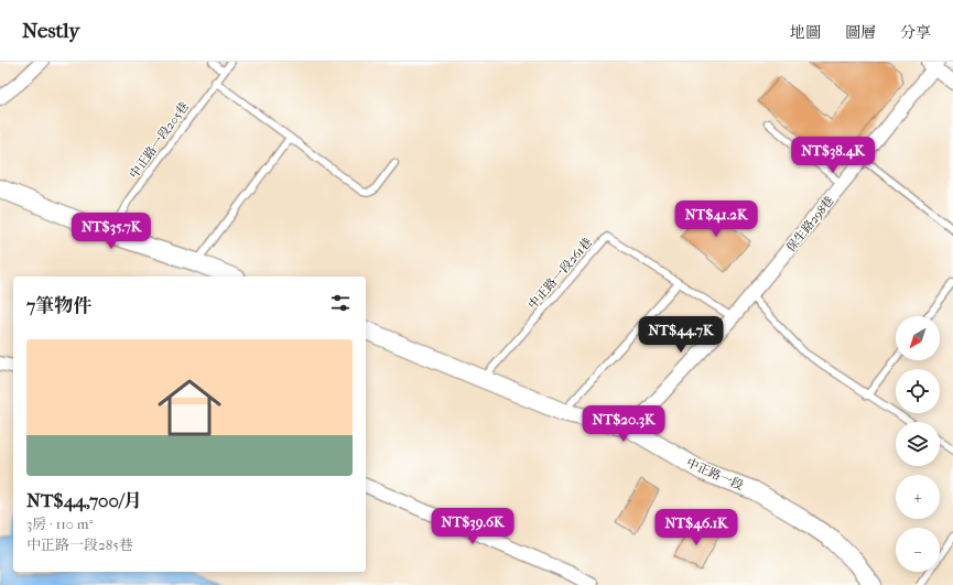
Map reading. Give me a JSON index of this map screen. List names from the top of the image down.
{
  "streets": {
    "street": ["保生路298巷", "中正路一段"],
    "lane": ["中正路一段205巷", "中正路一段261巷"]
  },
  "crossings": [
    ["保生路298巷", "中正路一段261巷"],
    ["保生路298巷", "中正路一段"],
    ["中正路一段261巷", "中正路一段"]
  ],
  "north": "bottom left",
  "page": {
    "header": "Nestly",
    "nav": ["地圖", "圖層", "分享"],
    "price": [
      "NT$38.4K",
      "NT$41.2K",
      "NT$35.7K",
      "NT$44.7K",
      "NT$20.3K",
      "NT$39.6K",
      "NT$46.1K"
    ],
    "heading": "7筆物件",
    "map_buttons": ["+", "−"],
    "list": [
      {
        "name": "NT$44,700/月",
        "note": "3房 · 110 m² · 中正路一段285巷"
      }
    ]
  }
}
